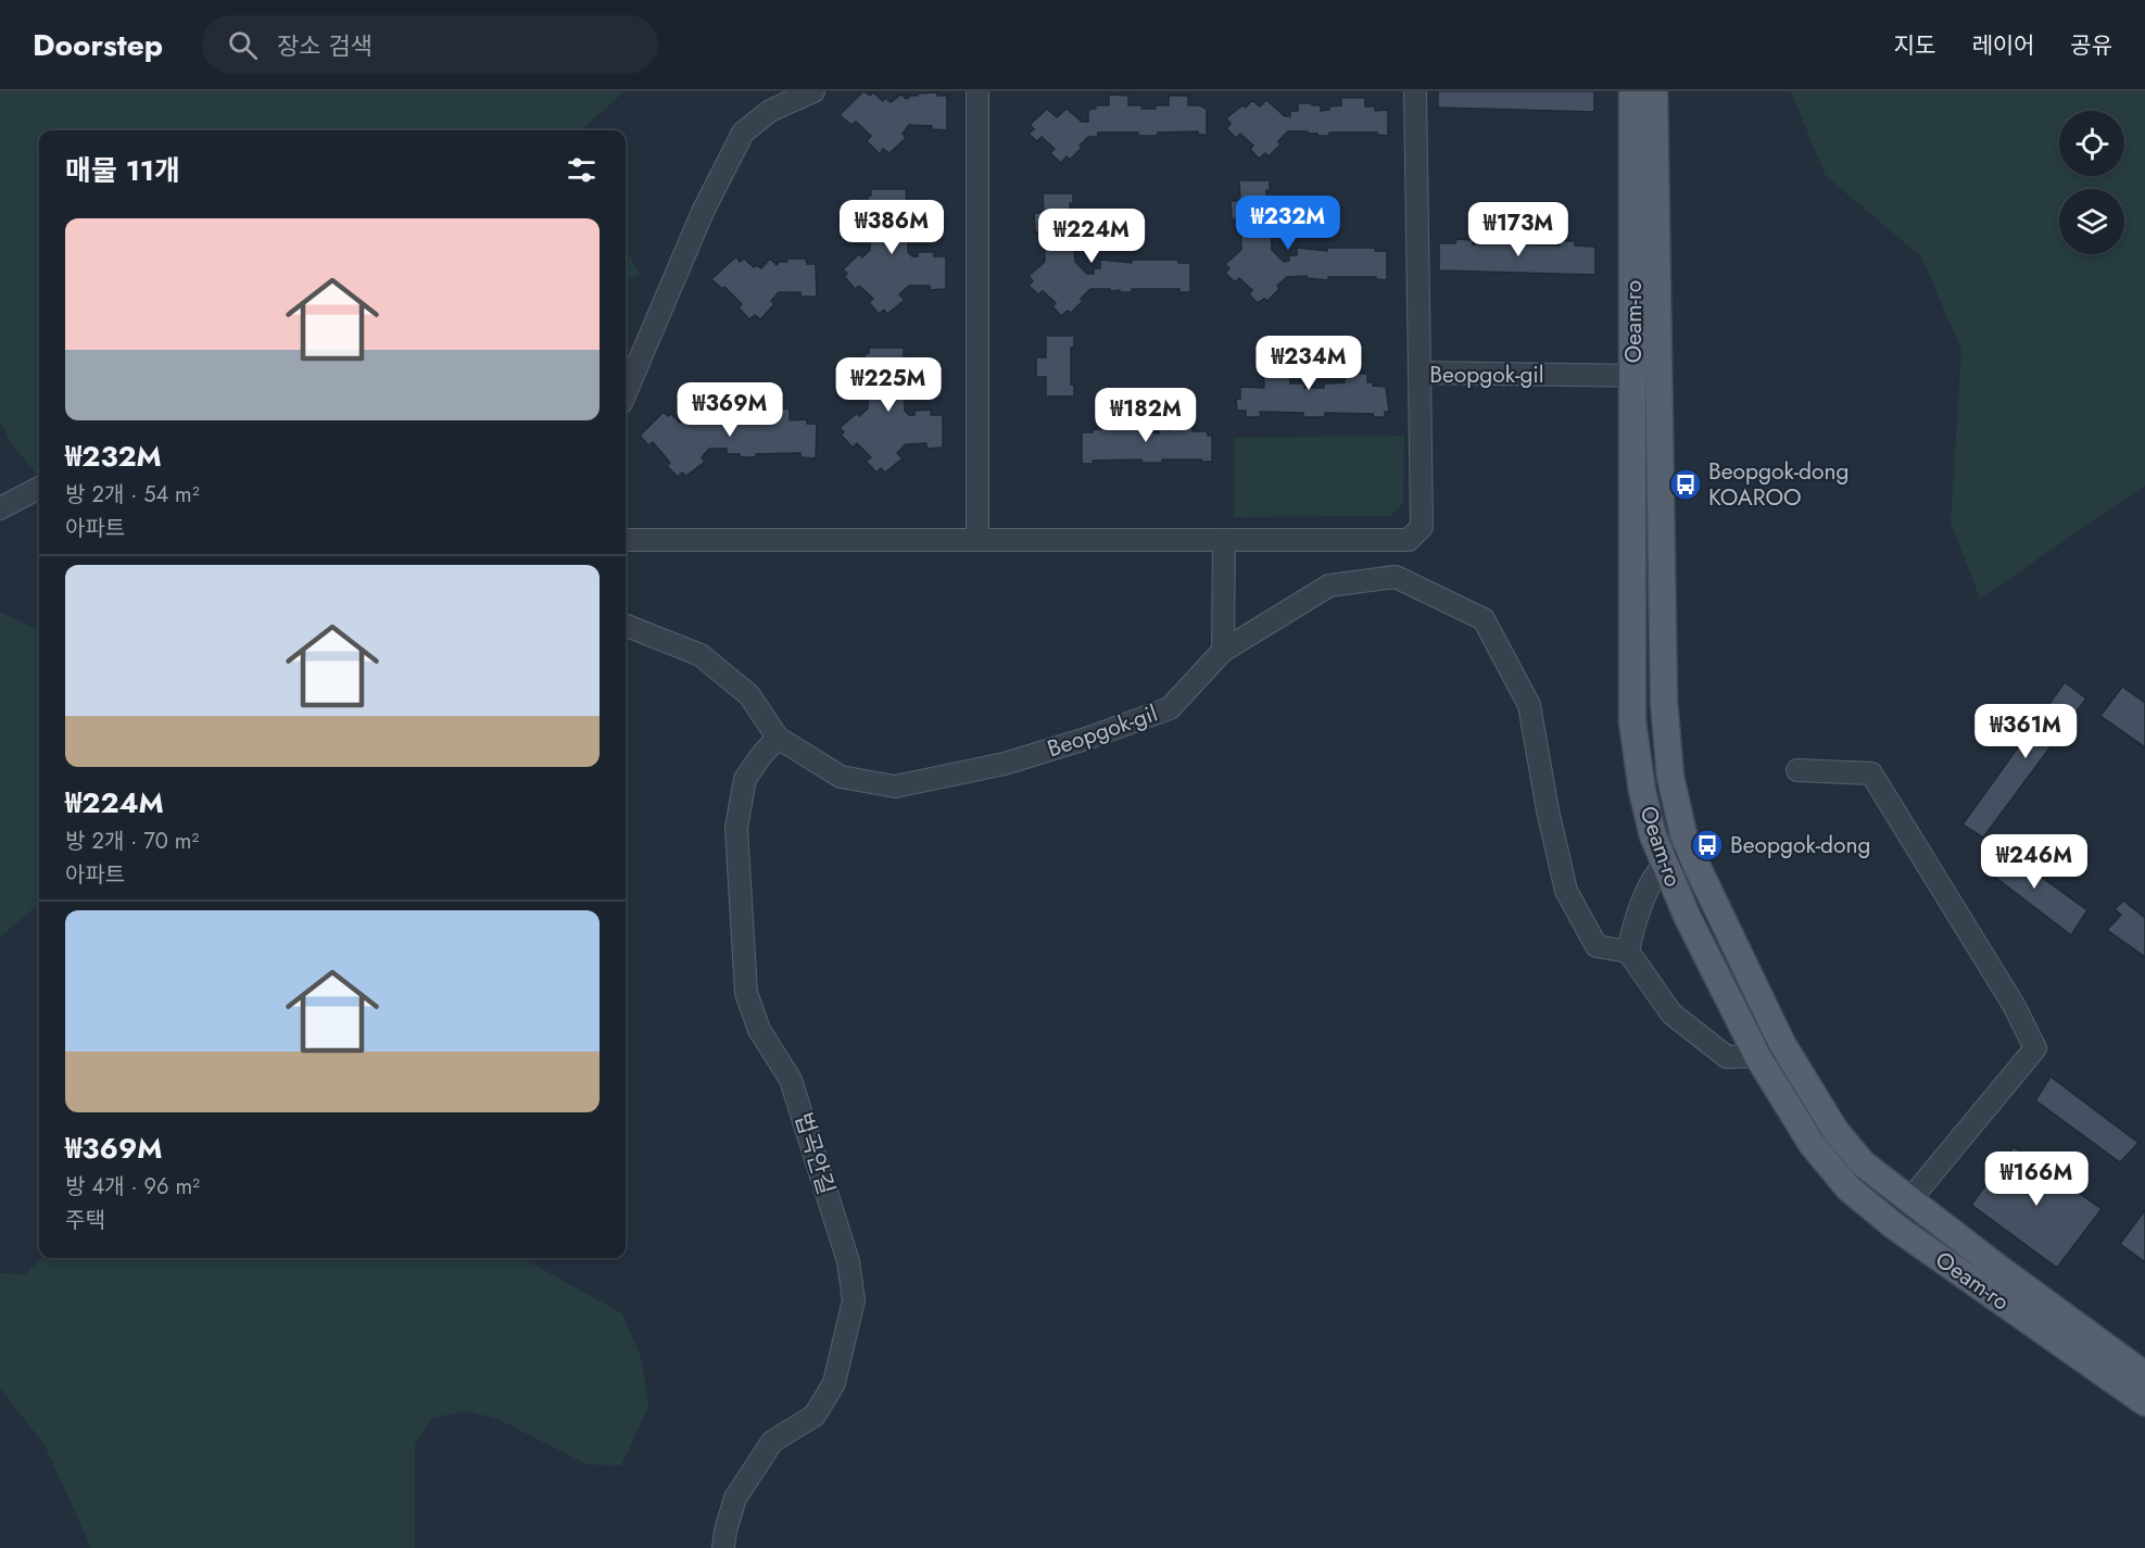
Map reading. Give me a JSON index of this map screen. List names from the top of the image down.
{
  "streets": {
    "main road": ["Oeam-ro"],
    "street": ["Beopgok-gil", "법곡안길"]
  },
  "crossings": [
    ["Oeam-ro", "Beopgok-gil"],
    ["Beopgok-gil", "법곡안길"]
  ],
  "places": {
    "bus stop": ["Beopgok-dong KOAROO", "Beopgok-dong"]
  },
  "page": {
    "header": "Doorstep",
    "search": "장소 검색",
    "nav": ["지도", "레이어", "공유"],
    "heading": "매물 11개",
    "price": [
      "₩232M",
      "₩386M",
      "₩173M",
      "₩224M",
      "₩234M",
      "₩225M",
      "₩369M",
      "₩182M",
      "₩361M",
      "₩246M",
      "₩166M"
    ],
    "list": [
      {
        "name": "₩232M",
        "note": "방 2개 · 54 m² · 아파트"
      },
      {
        "name": "₩224M",
        "note": "방 2개 · 70 m² · 아파트"
      },
      {
        "name": "₩369M",
        "note": "방 4개 · 96 m² · 주택"
      }
    ]
  }
}
